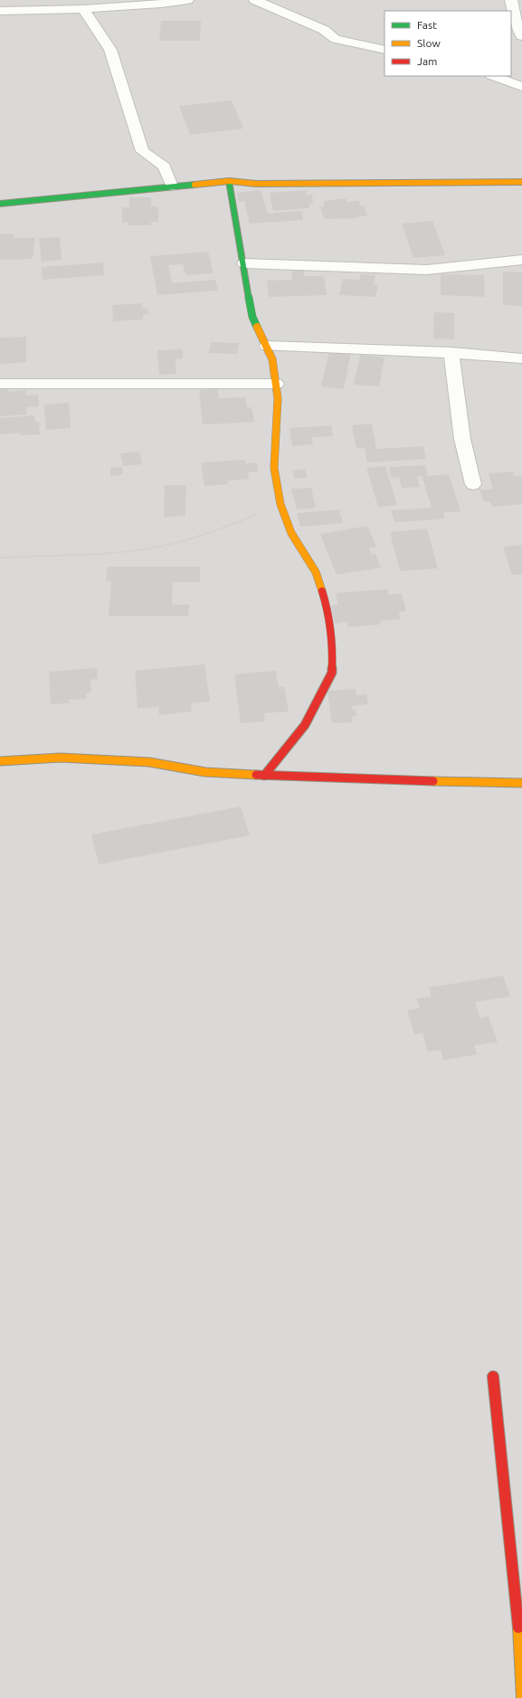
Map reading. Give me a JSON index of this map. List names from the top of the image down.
{
  "legend": ["Fast", "Slow", "Jam"]
}
